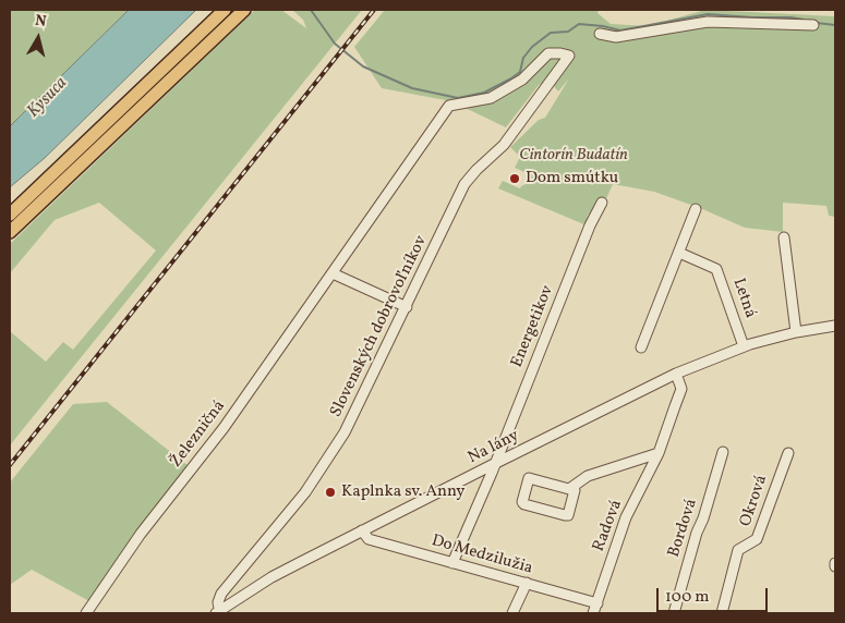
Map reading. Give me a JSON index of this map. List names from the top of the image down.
{
  "streets": {
    "street": [
      "Letná",
      "Slovenských dobrovoľníkov",
      "Energetikov",
      "Železničná",
      "Na lány",
      "Okrová",
      "Radová",
      "Bordová",
      "Do Medzilužia"
    ]
  },
  "crossings": [
    ["Letná", "Na lány"],
    ["Slovenských dobrovoľníkov", "Železničná"],
    ["Slovenských dobrovoľníkov", "Na lány"],
    ["Energetikov", "Na lány"],
    ["Energetikov", "Do Medzilužia"],
    ["Na lány", "Radová"],
    ["Na lány", "Do Medzilužia"],
    ["Radová", "Do Medzilužia"]
  ],
  "water": ["Kysuca"],
  "parks": ["Cintorín Budatín"],
  "places": ["Dom smútku", "Kaplnka sv. Anny"],
  "scale_bar": "100 m",
  "north": "top"
}
